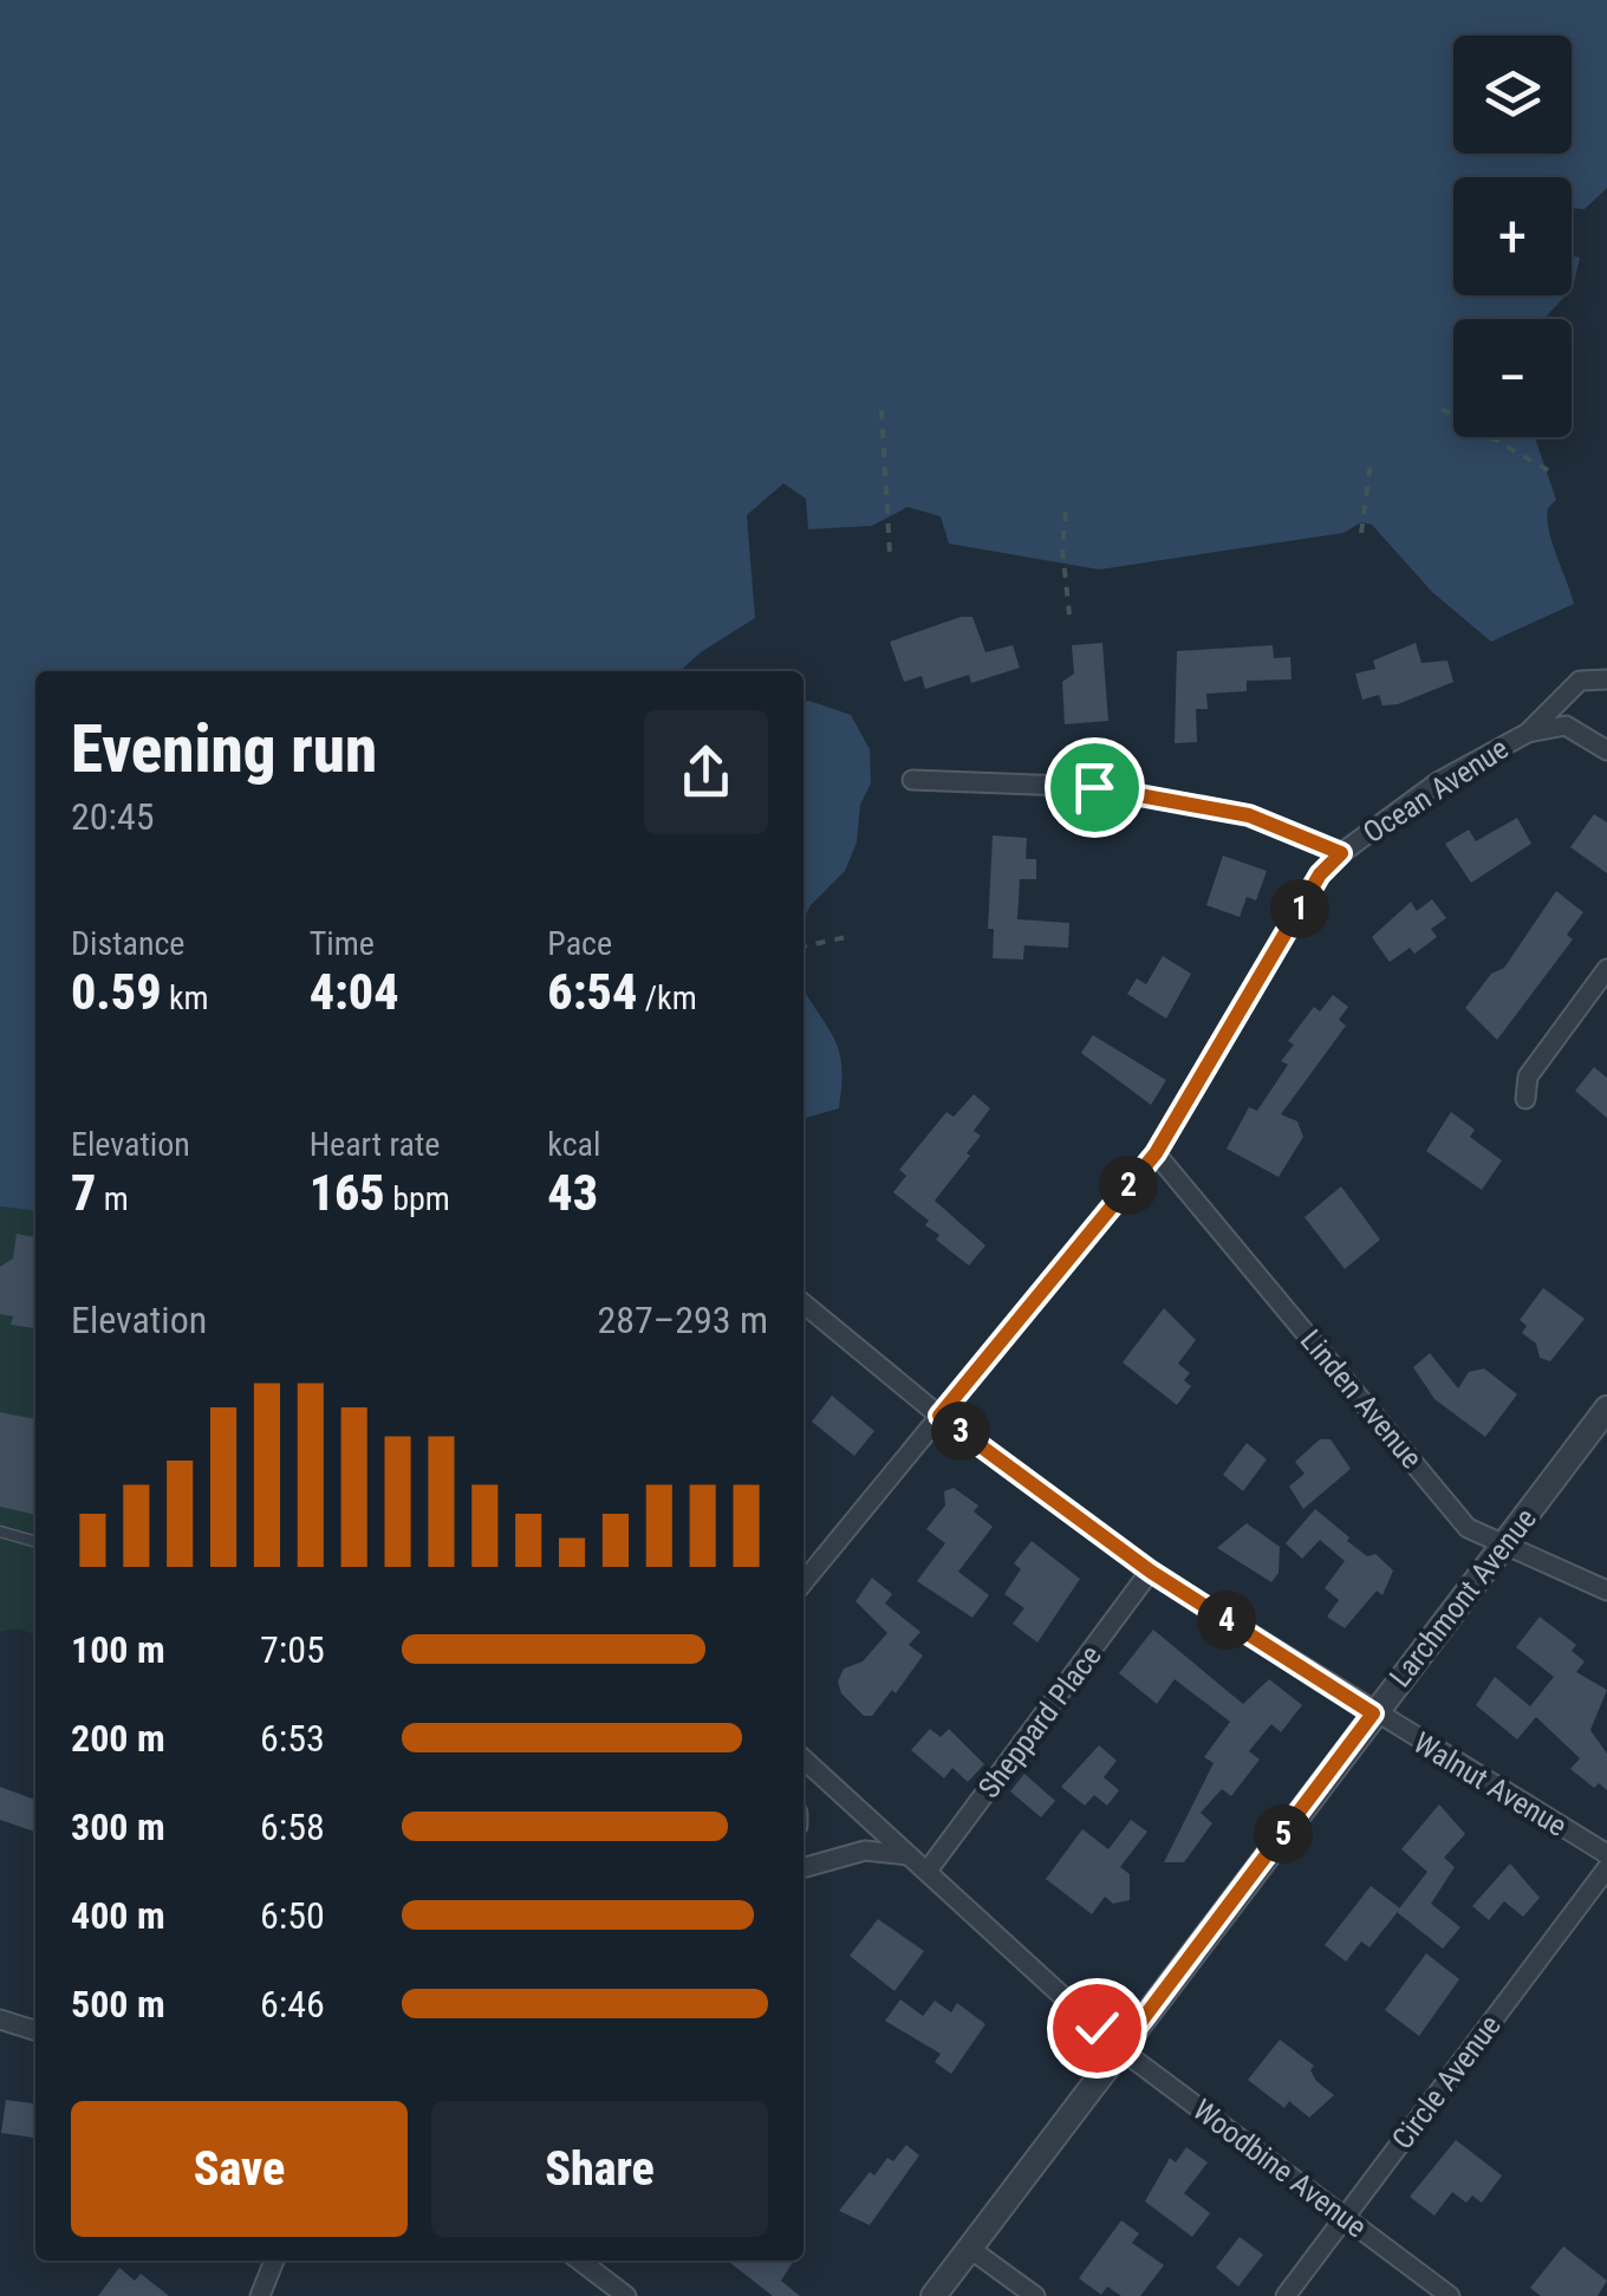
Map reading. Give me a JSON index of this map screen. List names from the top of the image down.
{
  "streets": {
    "street": [
      "Ocean Avenue",
      "Linden Avenue",
      "Larchmont Avenue",
      "Sheppard Place",
      "Walnut Avenue",
      "Circle Avenue",
      "Woodbine Avenue"
    ]
  },
  "crossings": [
    ["Ocean Avenue", "Linden Avenue"],
    ["Ocean Avenue", "Walnut Avenue"],
    ["Linden Avenue", "Larchmont Avenue"],
    ["Larchmont Avenue", "Walnut Avenue"],
    ["Larchmont Avenue", "Woodbine Avenue"],
    ["Sheppard Place", "Walnut Avenue"],
    ["Sheppard Place", "Woodbine Avenue"],
    ["Circle Avenue", "Woodbine Avenue"]
  ],
  "page": {
    "map_buttons": ["+", "−"],
    "heading": ["Evening run", "20:45"],
    "stats": [
      ["Distance", "0.59 km"],
      ["Time", "4:04"],
      ["Pace", "6:54 /km"],
      ["Elevation", "7 m"],
      ["Heart rate", "165 bpm"],
      ["kcal", "43"]
    ],
    "pins": [
      "1",
      "2",
      "3",
      "4",
      "5"
    ],
    "chart": ["Elevation", "287–293 m"],
    "list": [
      {
        "name": "100 m",
        "note": "7:05"
      },
      {
        "name": "200 m",
        "note": "6:53"
      },
      {
        "name": "300 m",
        "note": "6:58"
      },
      {
        "name": "400 m",
        "note": "6:50"
      },
      {
        "name": "500 m",
        "note": "6:46"
      }
    ],
    "buttons": ["Save", "Share"]
  }
}
